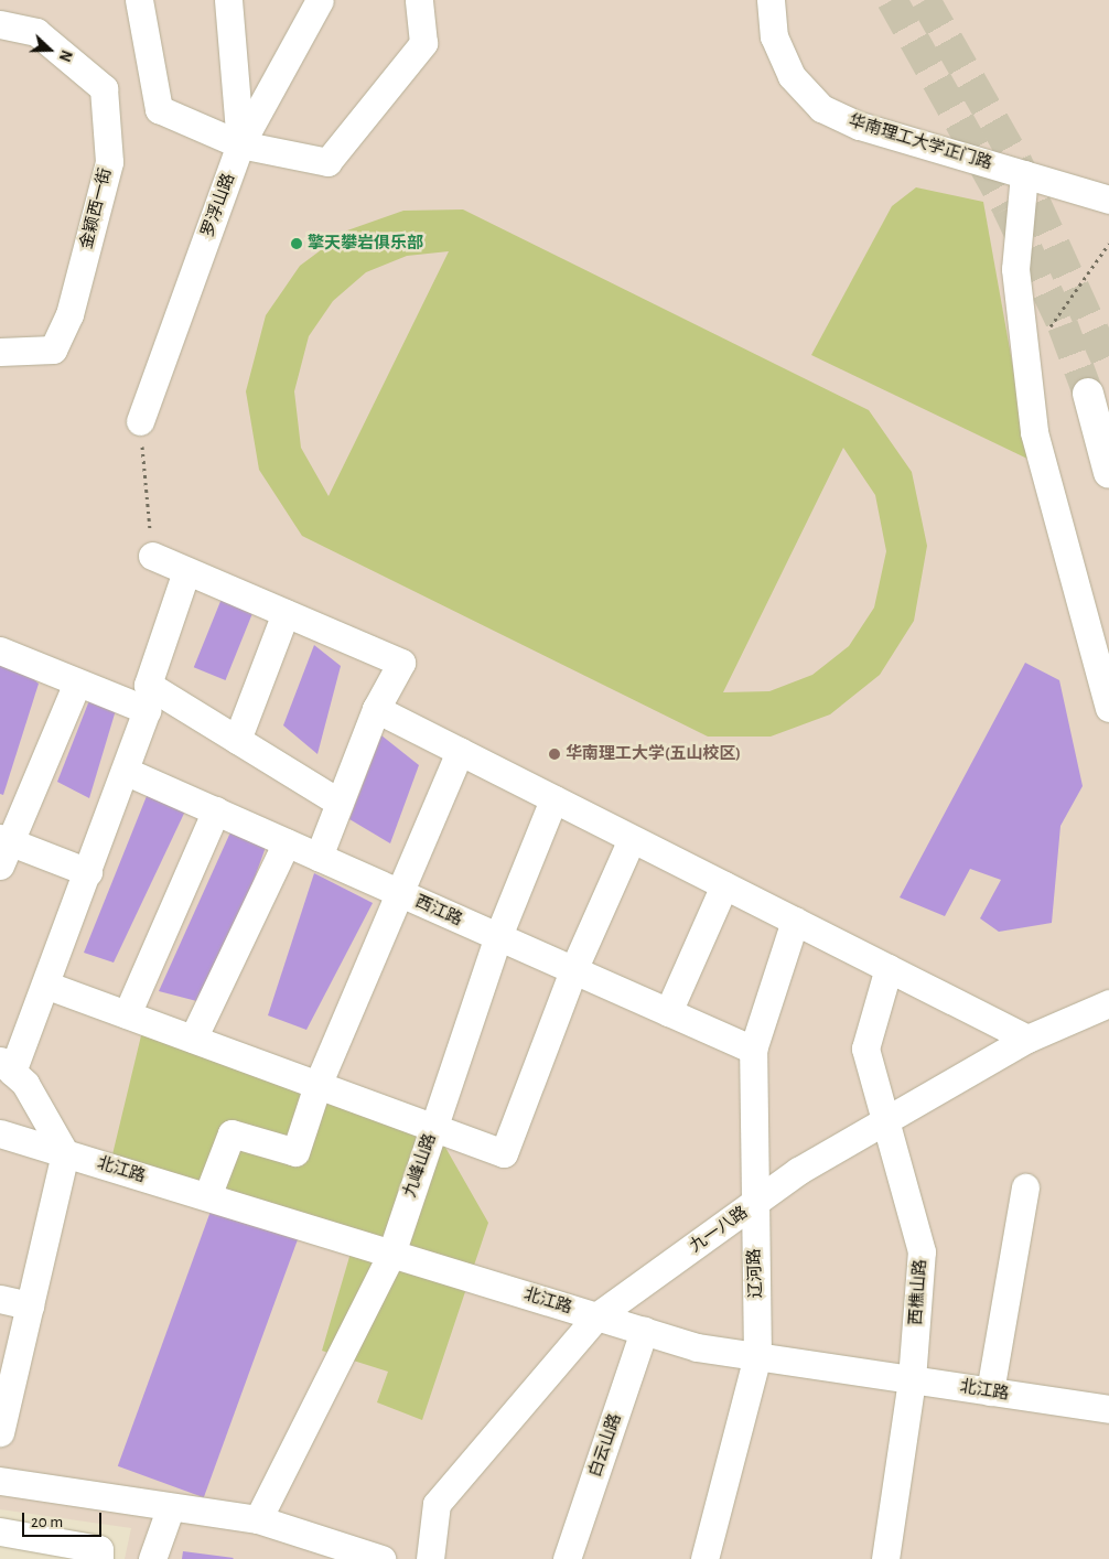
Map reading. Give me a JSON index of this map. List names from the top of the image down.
{
  "streets": {
    "street": [
      "华南理工大学正门路",
      "罗浮山路",
      "金颖西一街",
      "西江路",
      "九峰山路",
      "北江路",
      "九一八路",
      "辽河路",
      "西樵山路",
      "白云山路"
    ]
  },
  "crossings": [
    ["西江路", "九峰山路"],
    ["西江路", "辽河路"],
    ["九峰山路", "北江路"],
    ["北江路", "九一八路"],
    ["北江路", "辽河路"],
    ["北江路", "西樵山路"],
    ["北江路", "白云山路"],
    ["九一八路", "辽河路"],
    ["九一八路", "西樵山路"]
  ],
  "places": ["擎天攀岩俱乐部", "华南理工大学(五山校区)"],
  "scale_bar": "20 m",
  "north": "right"
}
